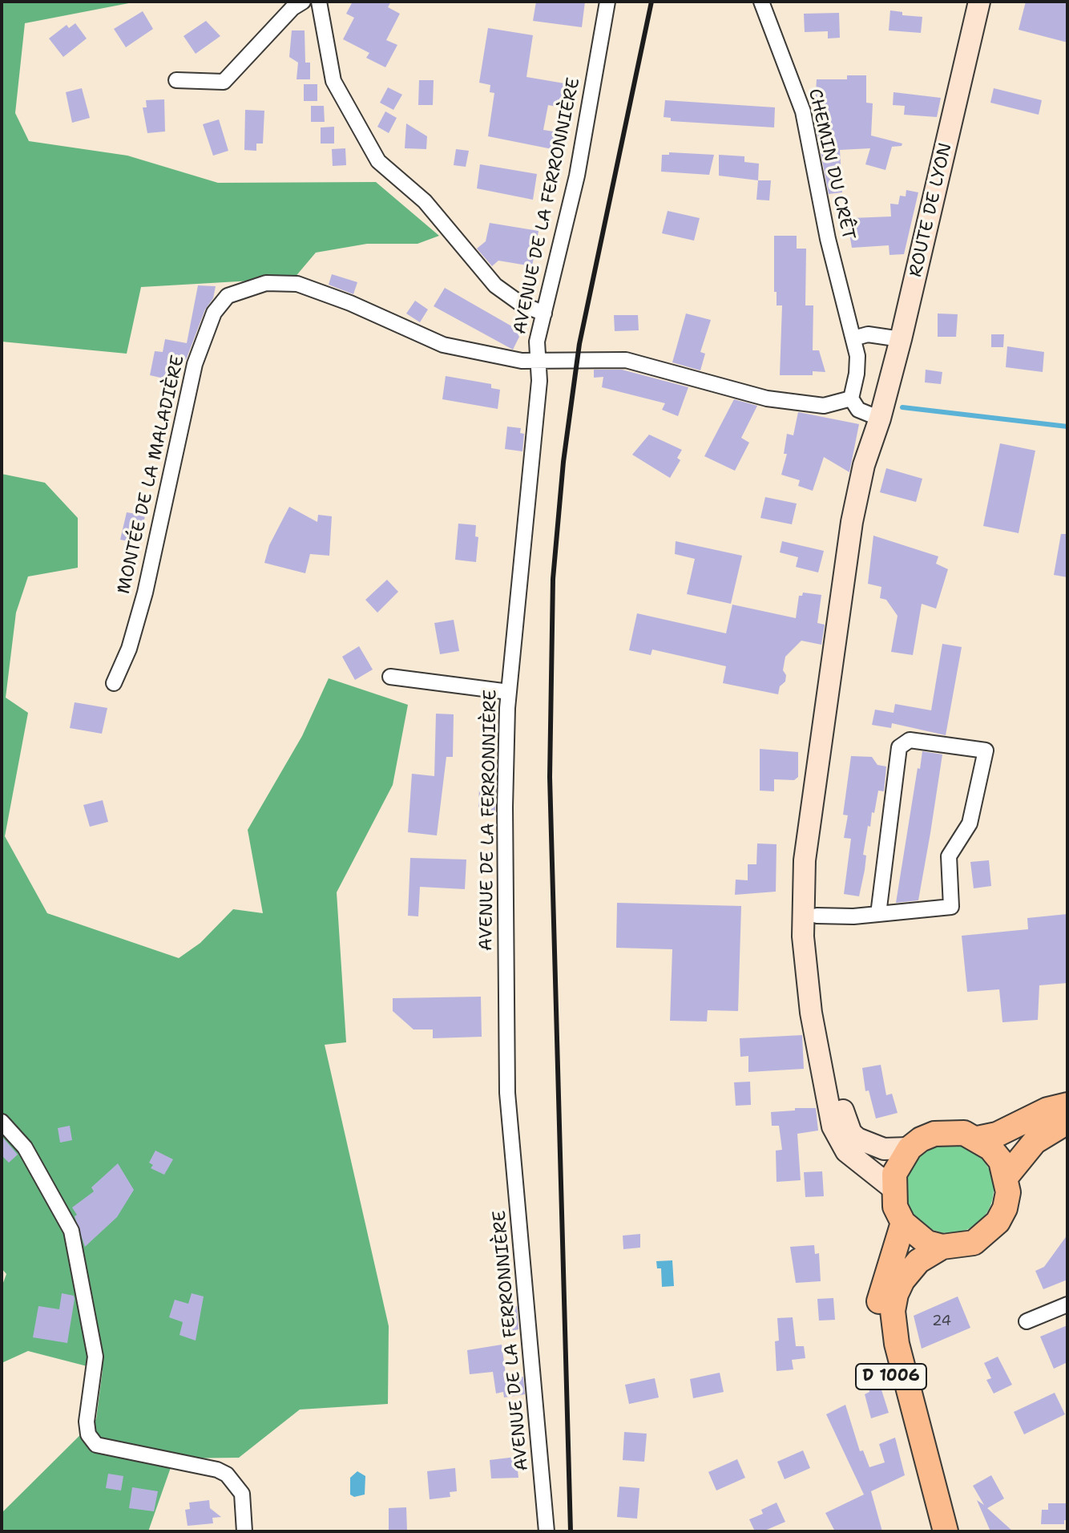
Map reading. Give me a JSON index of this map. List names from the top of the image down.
{
  "streets": {
    "main road": ["ROUTE DE LYON", "D 1006"],
    "street": ["CHEMIN DU CRÊT", "AVENUE DE LA FERRONNIÈRE", "MONTÉE DE LA MALADIÈRE"]
  },
  "crossings": [
    ["CHEMIN DU CRÊT", "MONTÉE DE LA MALADIÈRE"],
    ["AVENUE DE LA FERRONNIÈRE", "MONTÉE DE LA MALADIÈRE"]
  ],
  "house_numbers": ["24"]
}
